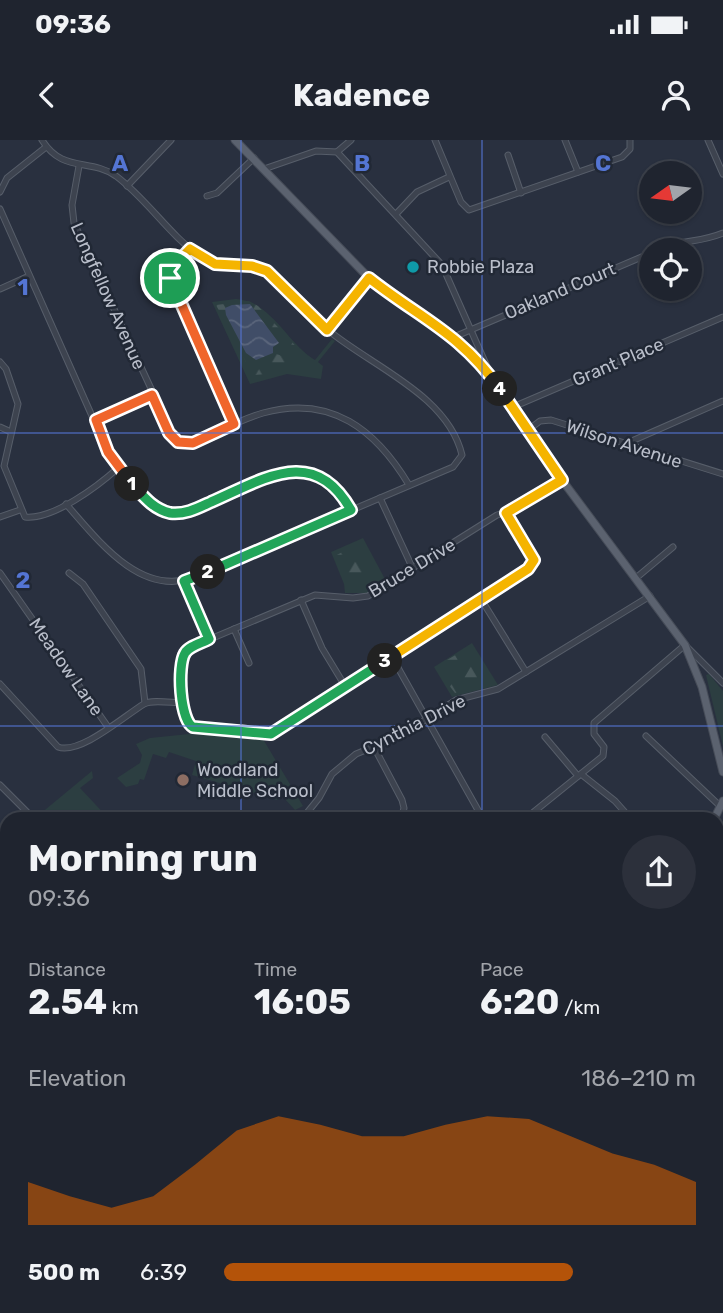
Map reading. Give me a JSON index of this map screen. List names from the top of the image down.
{
  "streets": {
    "street": [
      "Oakland Court",
      "Longfellow Avenue",
      "Grant Place",
      "Wilson Avenue",
      "Bruce Drive",
      "Meadow Lane",
      "Cynthia Drive"
    ]
  },
  "places": ["Robbie Plaza", "Woodland Middle School"],
  "north": "left",
  "page": {
    "status": "09:36",
    "header": "Kadence",
    "pins": [
      "4",
      "1",
      "2",
      "3"
    ],
    "heading": ["Morning run", "09:36"],
    "stats": [
      ["Distance", "2.54 km"],
      ["Time", "16:05"],
      ["Pace", "6:20 /km"]
    ],
    "chart": ["Elevation", "186–210 m"],
    "list": [
      {
        "name": "500 m",
        "note": "6:39"
      }
    ]
  },
  "grid": {
    "columns": ["A", "B", "C"],
    "rows": ["1", "2"]
  }
}
